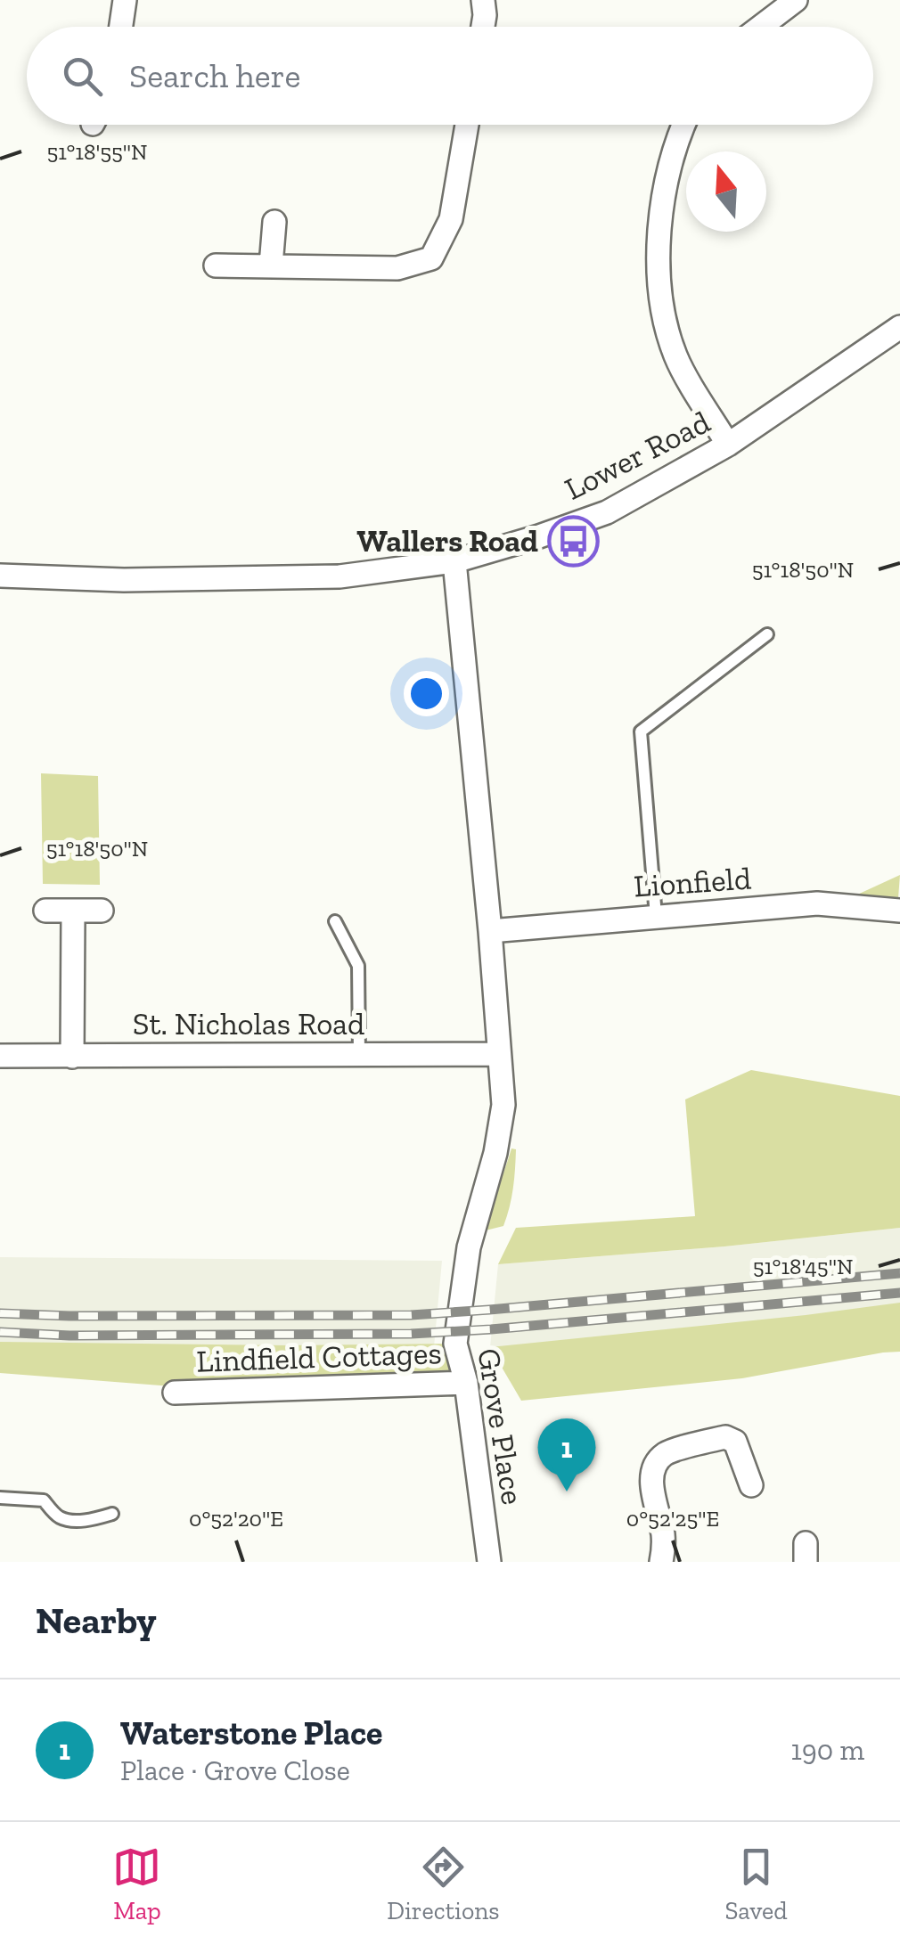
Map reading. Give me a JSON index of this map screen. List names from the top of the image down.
{
  "streets": {
    "street": [
      "Lower Road",
      "Lionfield",
      "St. Nicholas Road",
      "Lindfield Cottages",
      "Grove Place"
    ]
  },
  "crossings": [
    ["St. Nicholas Road", "Grove Place"],
    ["Lindfield Cottages", "Grove Place"]
  ],
  "places": {
    "bus stop": ["Wallers Road"]
  },
  "north": "top",
  "page": {
    "search": "Search here",
    "pins": "1",
    "heading": "Nearby",
    "list": [
      {
        "mark": "1",
        "name": "Waterstone Place",
        "note": "Place · Grove Close",
        "value": "190 m"
      }
    ],
    "nav": ["Map", "Directions", "Saved"]
  },
  "coordinates": [
    "51°18'55\"N",
    "51°18'50\"N",
    "51°18'45\"N",
    "0°52'20\"E",
    "0°52'25\"E"
  ]
}
